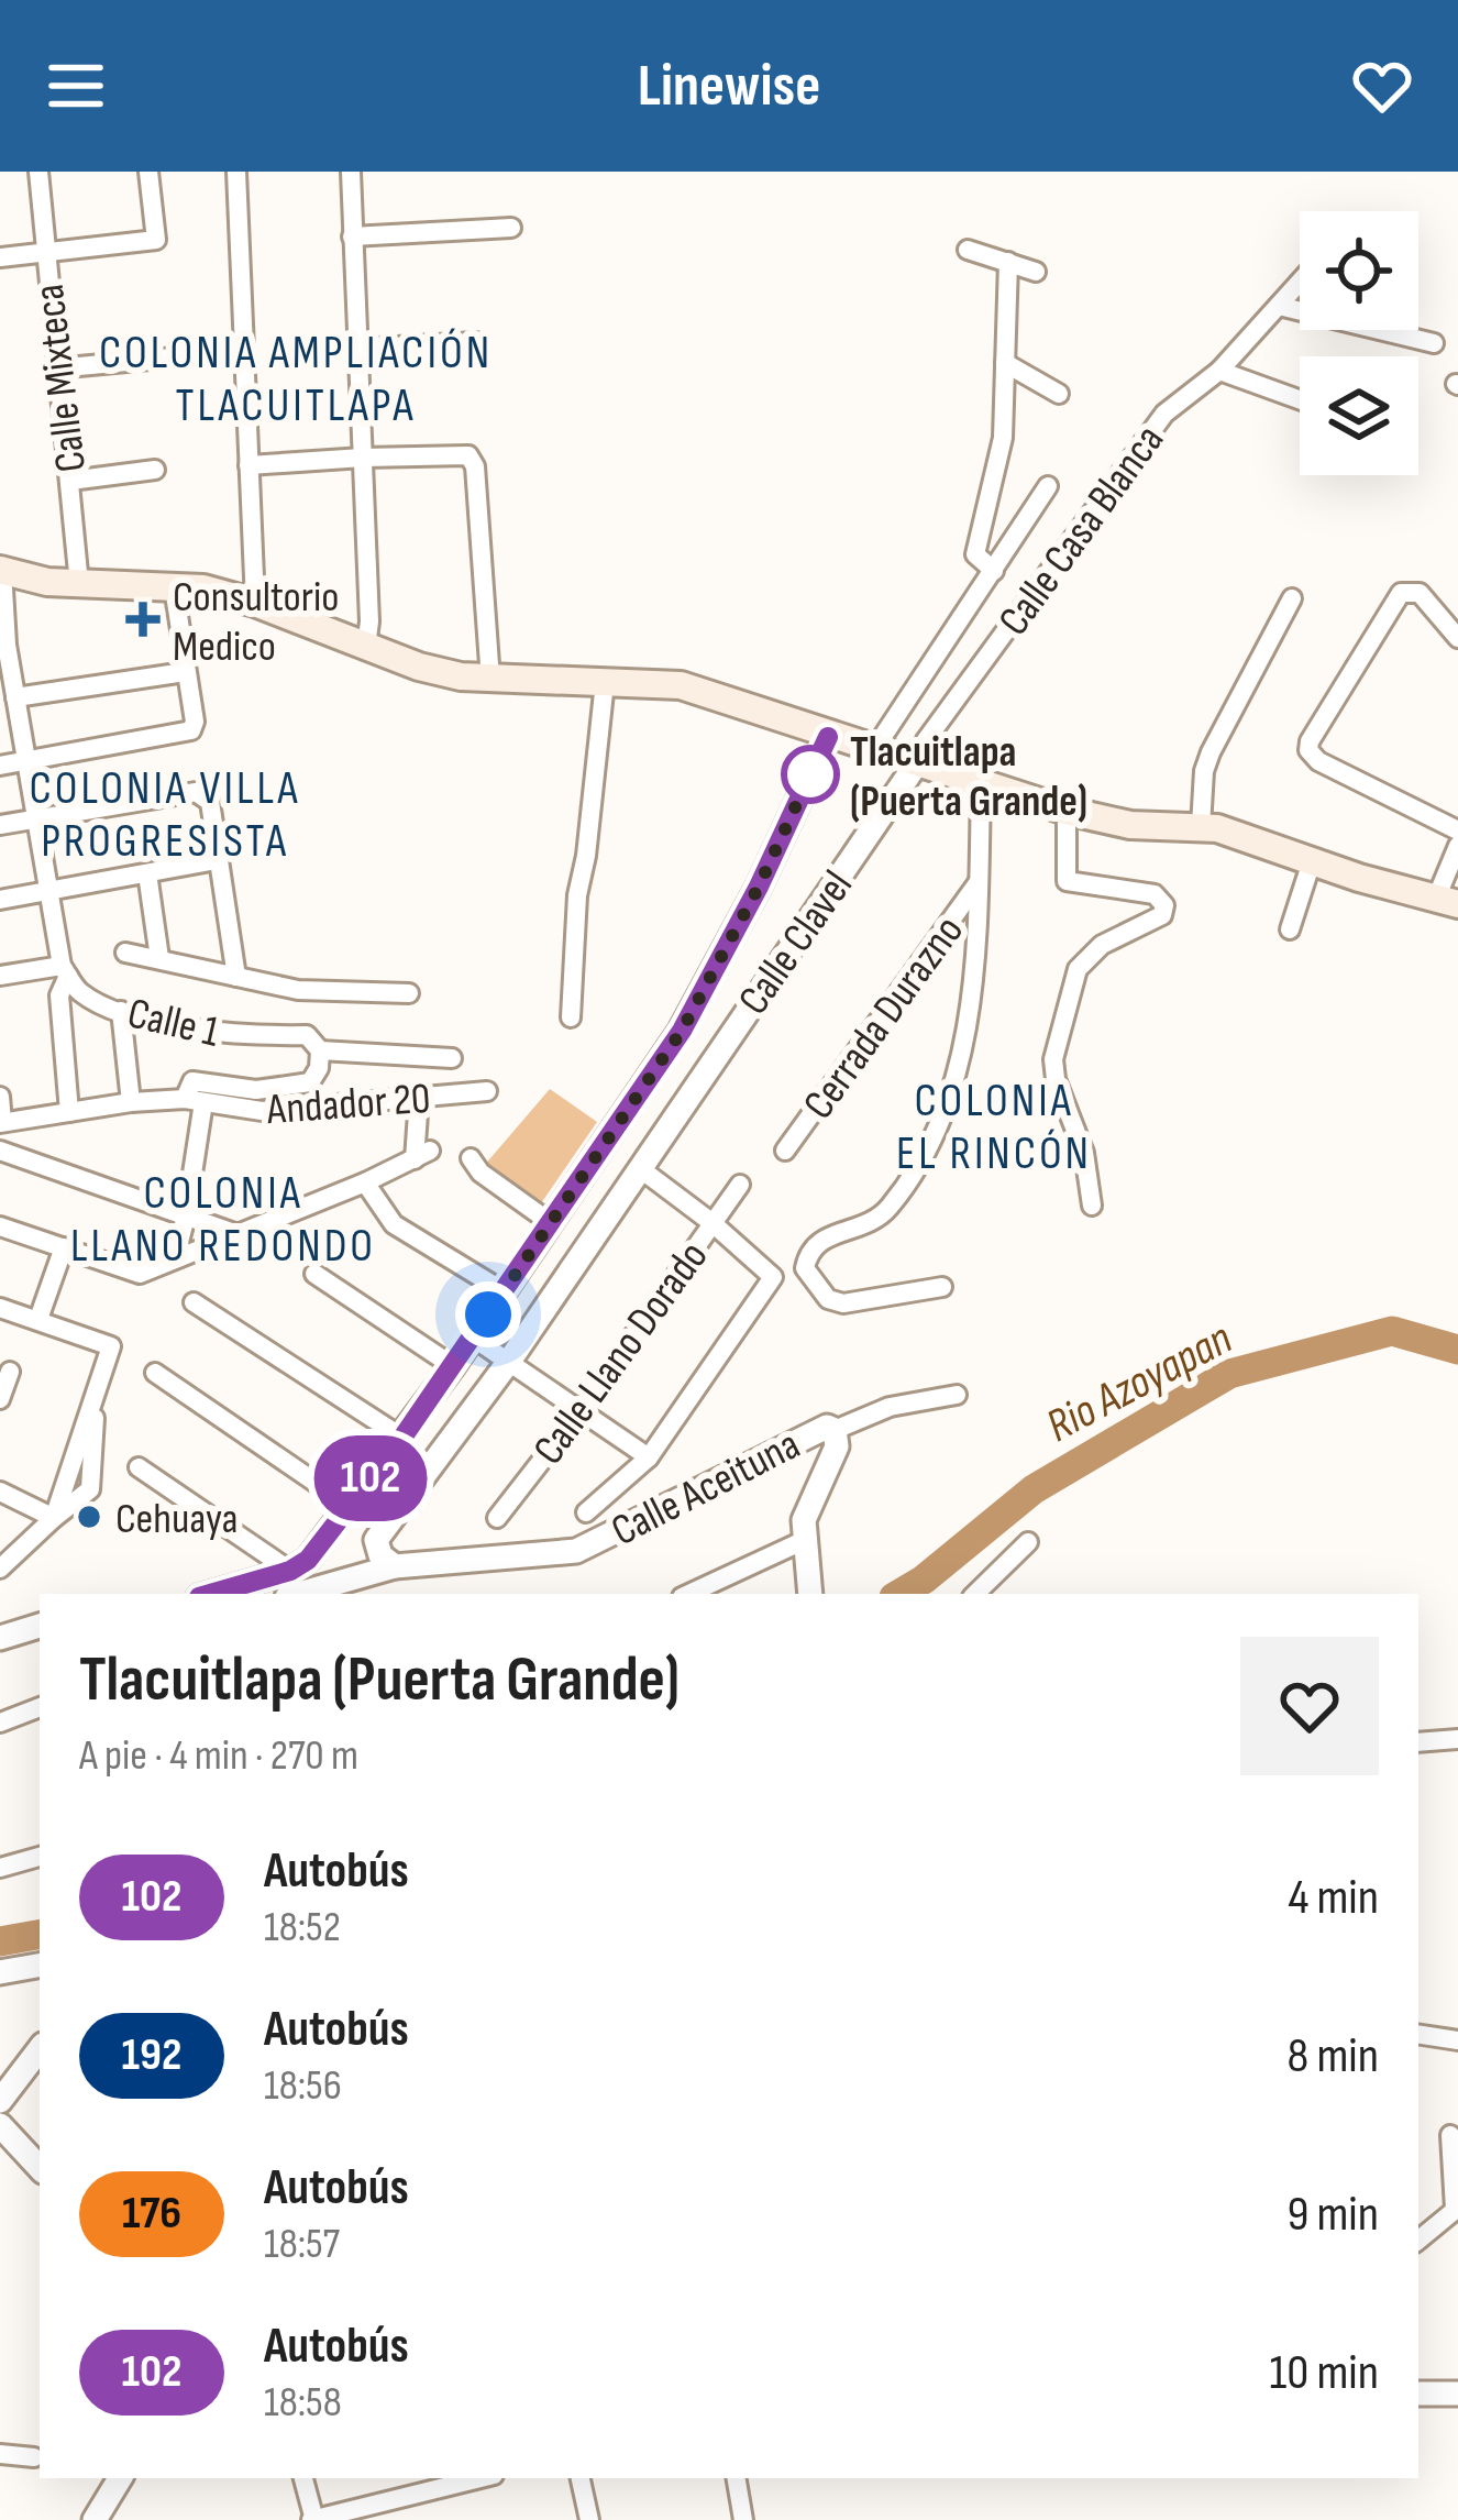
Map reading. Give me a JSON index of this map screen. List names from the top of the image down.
{
  "streets": {
    "street": [
      "Calle Mixteca",
      "Calle Casa Blanca",
      "Calle Clavel",
      "Cerrada Durazno",
      "Calle 1",
      "Andador 20",
      "Calle Llano Dorado",
      "Calle Aceituna"
    ]
  },
  "crossings": [
    ["Calle Casa Blanca", "Calle Clavel"],
    ["Calle Clavel", "Calle Aceituna"]
  ],
  "districts": [
    "COLONIA AMPLIACIÓN TLACUITLAPA",
    "COLONIA VILLA PROGRESISTA",
    "COLONIA EL RINCÓN",
    "COLONIA LLANO REDONDO"
  ],
  "water": ["Rio Azoyapan"],
  "places": {
    "health": ["Consultorio Medico"],
    "other": ["Tlacuitlapa (Puerta Grande)", "Cehuaya"]
  },
  "lines": ["bus line 102"],
  "page": {
    "header": "Linewise",
    "on_map": "102",
    "heading": ["Tlacuitlapa (Puerta Grande)", "A pie · 4 min · 270 m"],
    "list": [
      {
        "mark": "102",
        "name": "Autobús",
        "note": "18:52",
        "value": "4 min"
      },
      {
        "mark": "192",
        "name": "Autobús",
        "note": "18:56",
        "value": "8 min"
      },
      {
        "mark": "176",
        "name": "Autobús",
        "note": "18:57",
        "value": "9 min"
      },
      {
        "mark": "102",
        "name": "Autobús",
        "note": "18:58",
        "value": "10 min"
      }
    ]
  }
}
